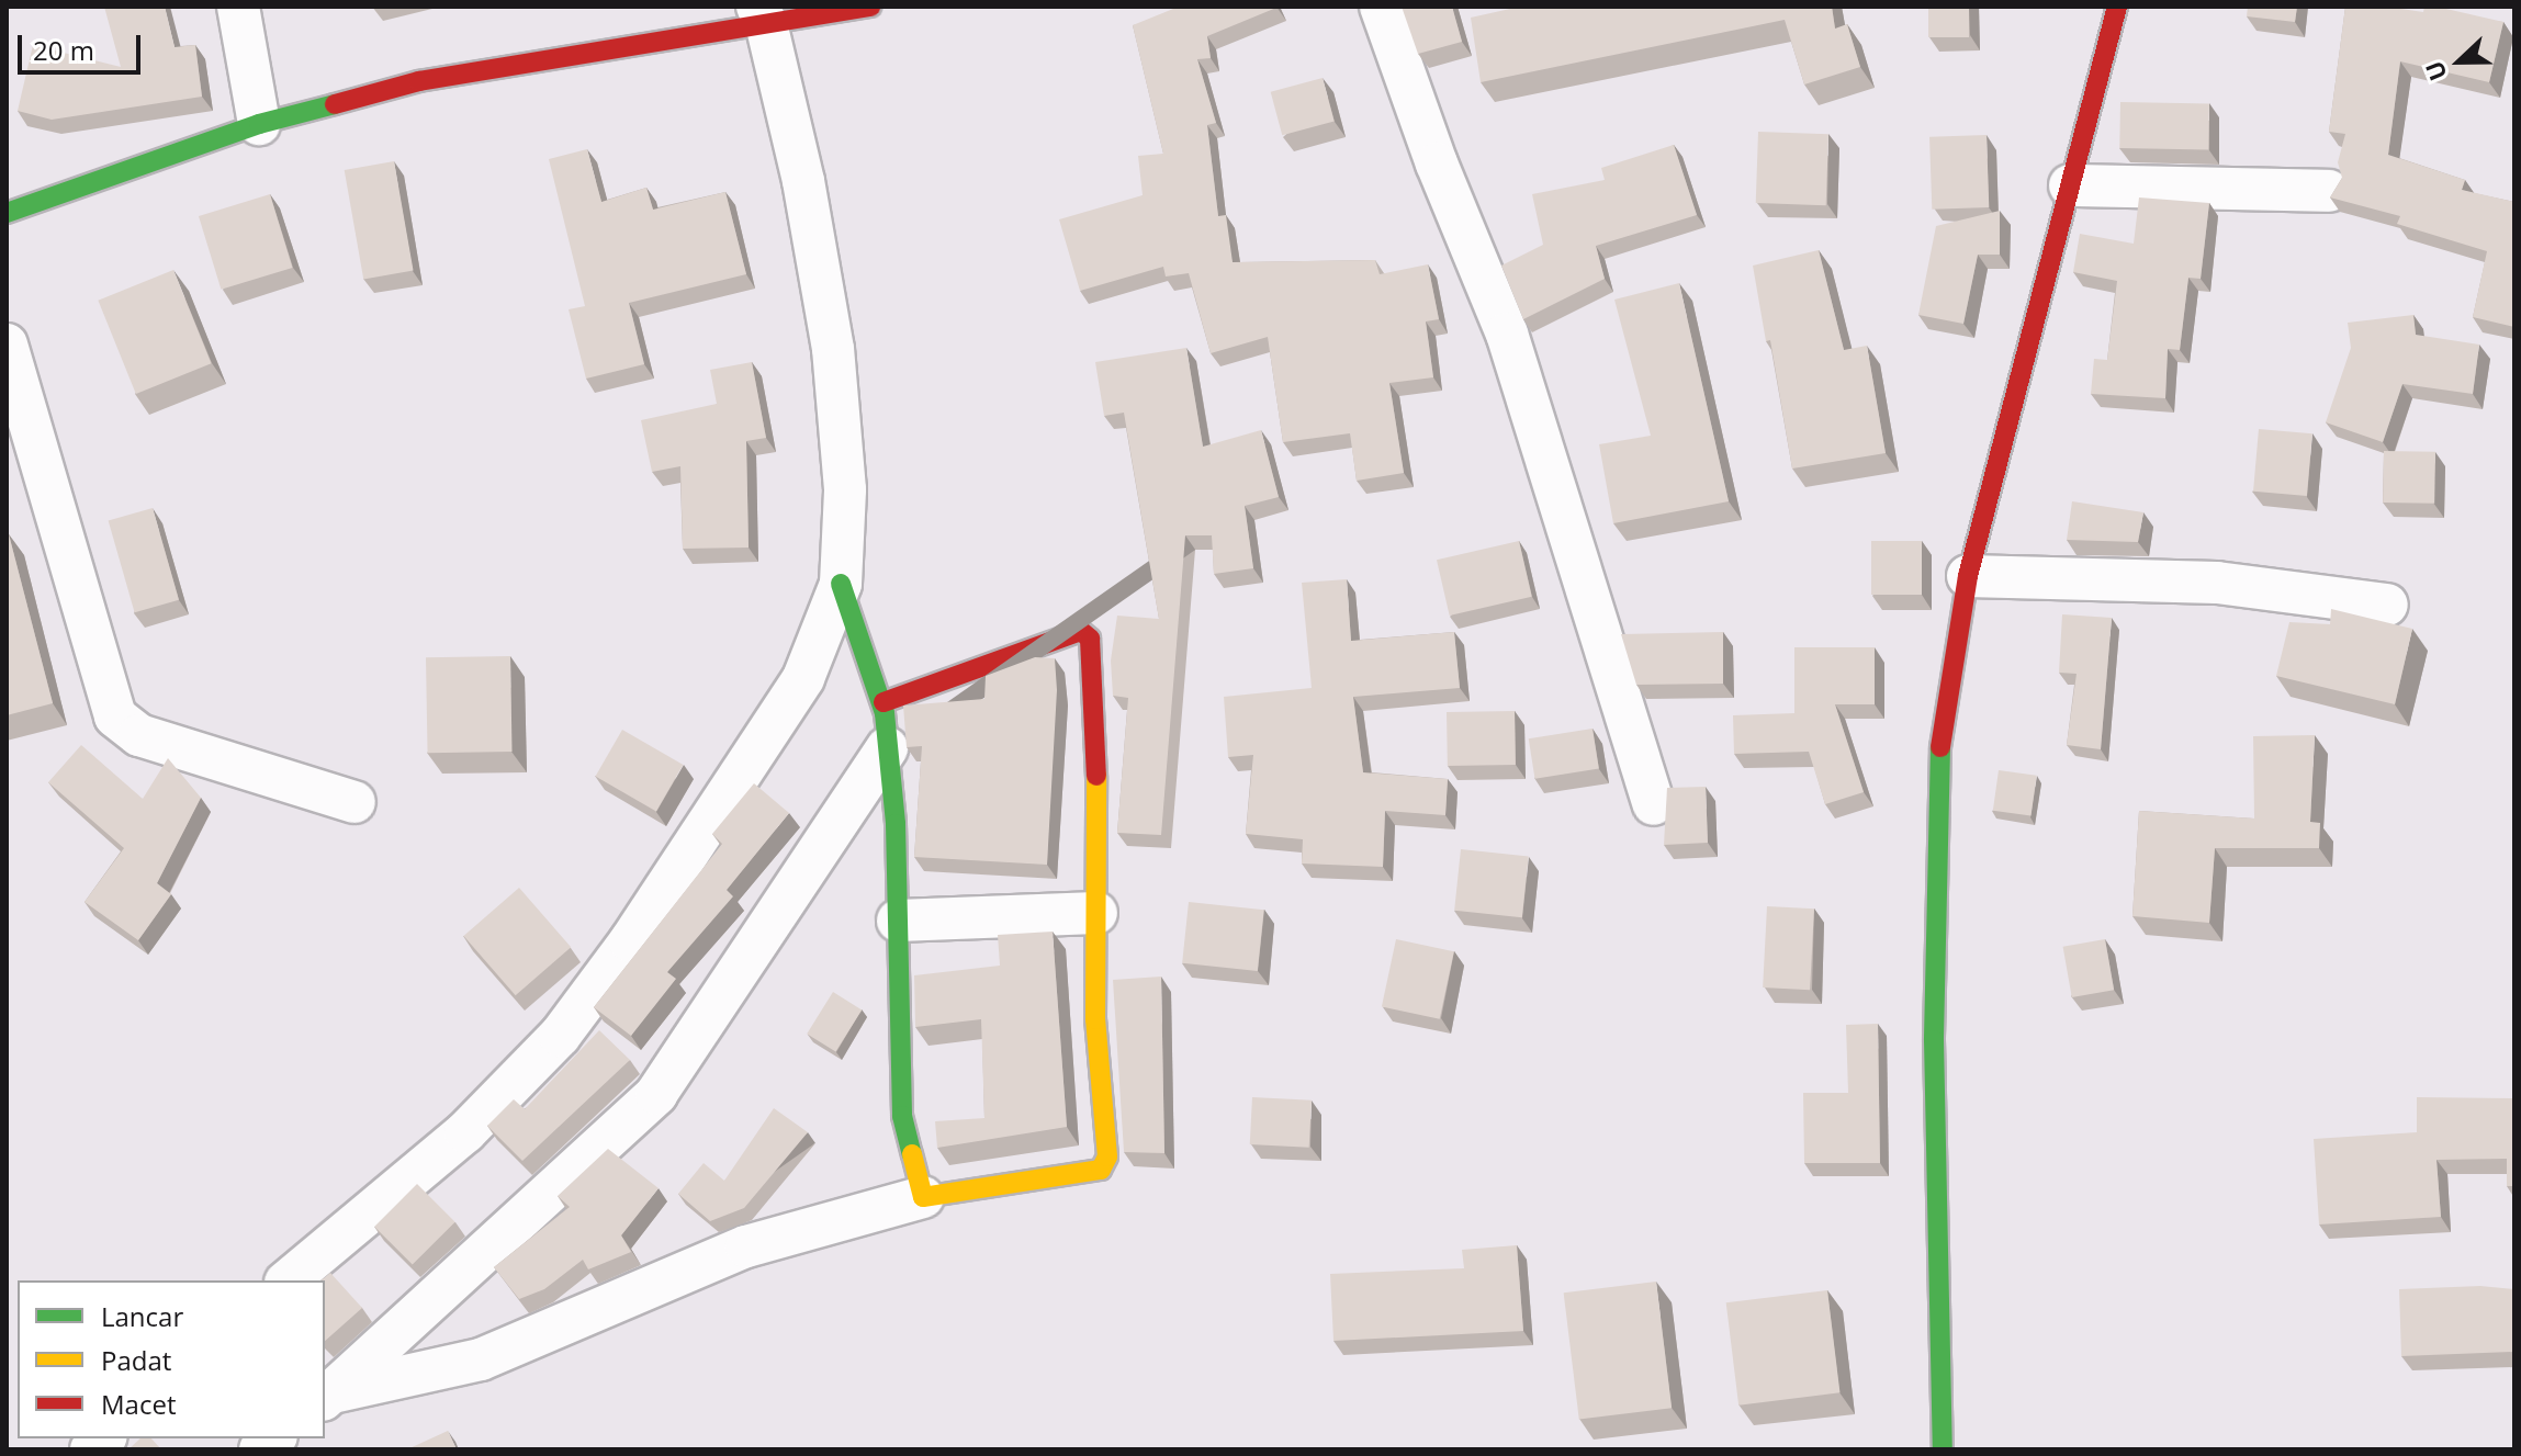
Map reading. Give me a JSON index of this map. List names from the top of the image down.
{
  "legend": ["Lancar", "Padat", "Macet"],
  "scale_bar": "20 m",
  "north": "left"
}
